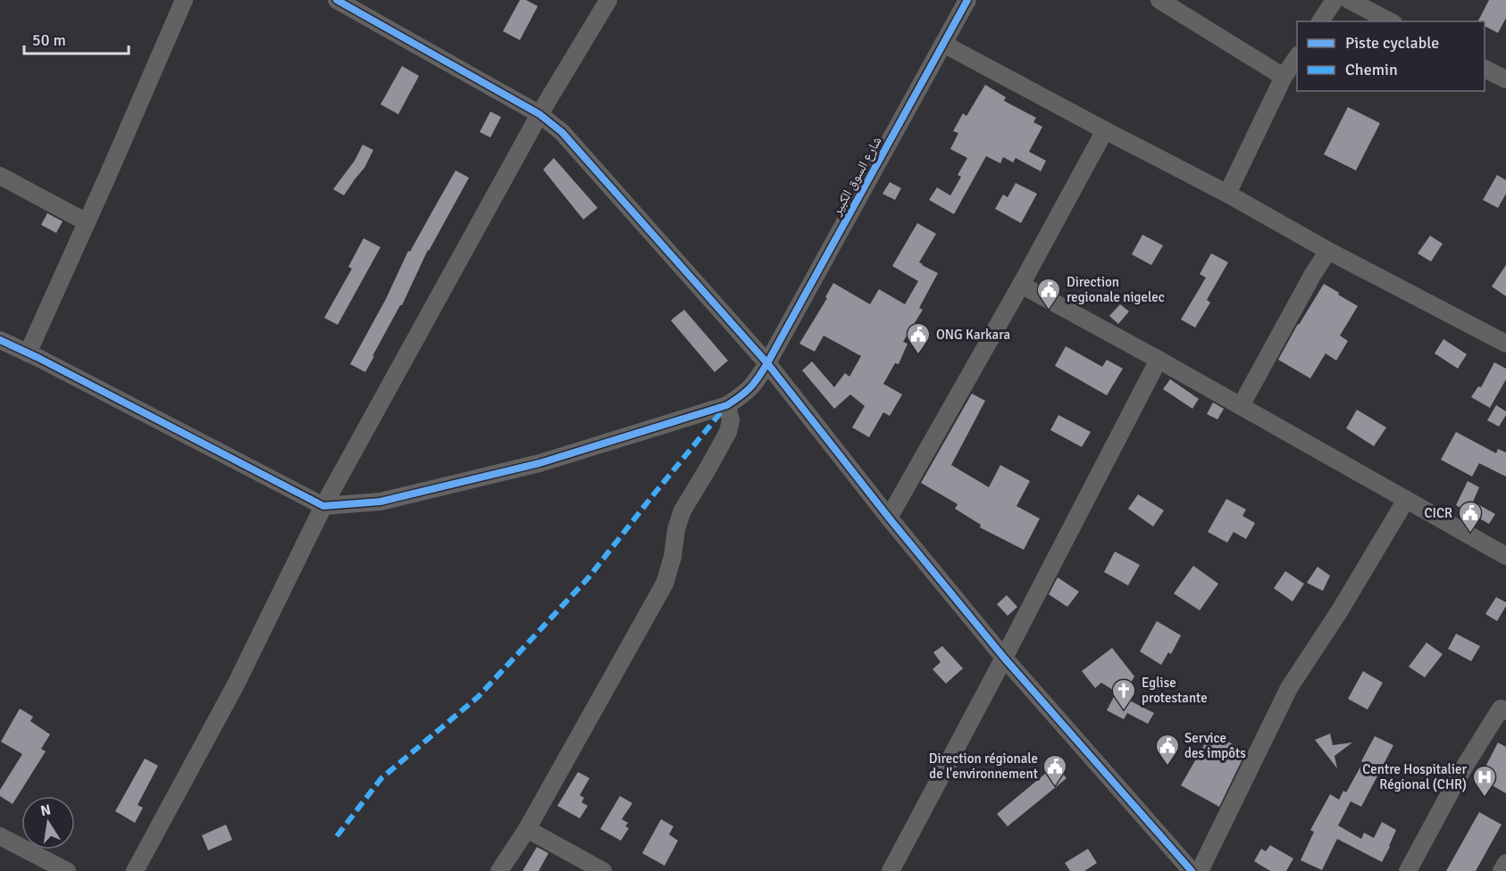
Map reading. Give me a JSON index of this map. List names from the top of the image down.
{
  "streets": {
    "street": ["شارع السوق الكبير"]
  },
  "places": {
    "public building": [
      "Direction regionale nigelec",
      "ONG Karkara",
      "CICR",
      "Service des impôts",
      "Direction régionale de l'environnement"
    ],
    "church": ["Eglise protestante"],
    "hospital": ["Centre Hospitalier Régional (CHR)"]
  },
  "legend": ["Piste cyclable", "Chemin"],
  "scale_bar": "50 m",
  "north": "top"
}
